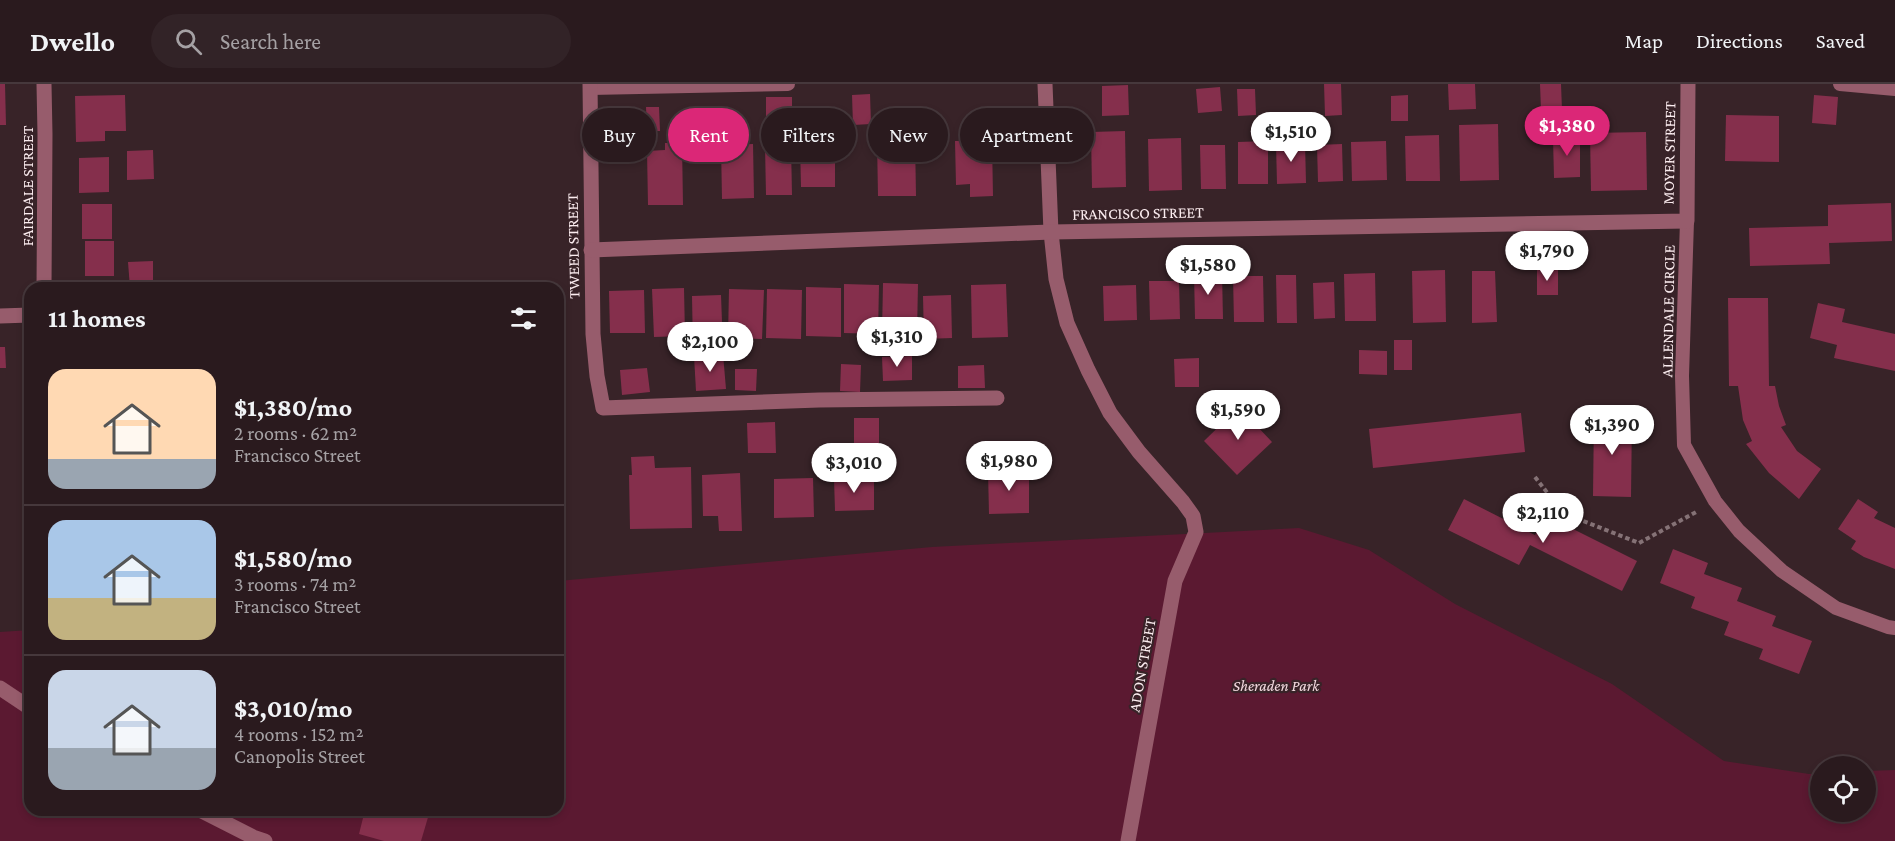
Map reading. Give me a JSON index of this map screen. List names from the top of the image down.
{
  "streets": {
    "street": [
      "MOYER STREET",
      "FAIRDALE STREET",
      "FRANCISCO STREET",
      "TWEED STREET",
      "ADON STREET"
    ],
    "lane": ["ALLENDALE CIRCLE"]
  },
  "crossings": [
    ["MOYER STREET", "FRANCISCO STREET"],
    ["MOYER STREET", "ALLENDALE CIRCLE"],
    ["FRANCISCO STREET", "TWEED STREET"],
    ["FRANCISCO STREET", "ALLENDALE CIRCLE"],
    ["FRANCISCO STREET", "ADON STREET"]
  ],
  "parks": ["Sheraden Park"],
  "page": {
    "header": "Dwello",
    "search": "Search here",
    "nav": ["Map", "Directions", "Saved"],
    "price": [
      "$1,380",
      "$1,510",
      "$1,790",
      "$1,580",
      "$1,310",
      "$2,100",
      "$1,590",
      "$1,390",
      "$1,980",
      "$3,010",
      "$2,110"
    ],
    "chip": [
      "Buy",
      "Rent",
      "Filters",
      "New",
      "Apartment"
    ],
    "heading": "11 homes",
    "list": [
      {
        "name": "$1,380/mo",
        "note": "2 rooms · 62 m² · Francisco Street"
      },
      {
        "name": "$1,580/mo",
        "note": "3 rooms · 74 m² · Francisco Street"
      },
      {
        "name": "$3,010/mo",
        "note": "4 rooms · 152 m² · Canopolis Street"
      }
    ]
  }
}
